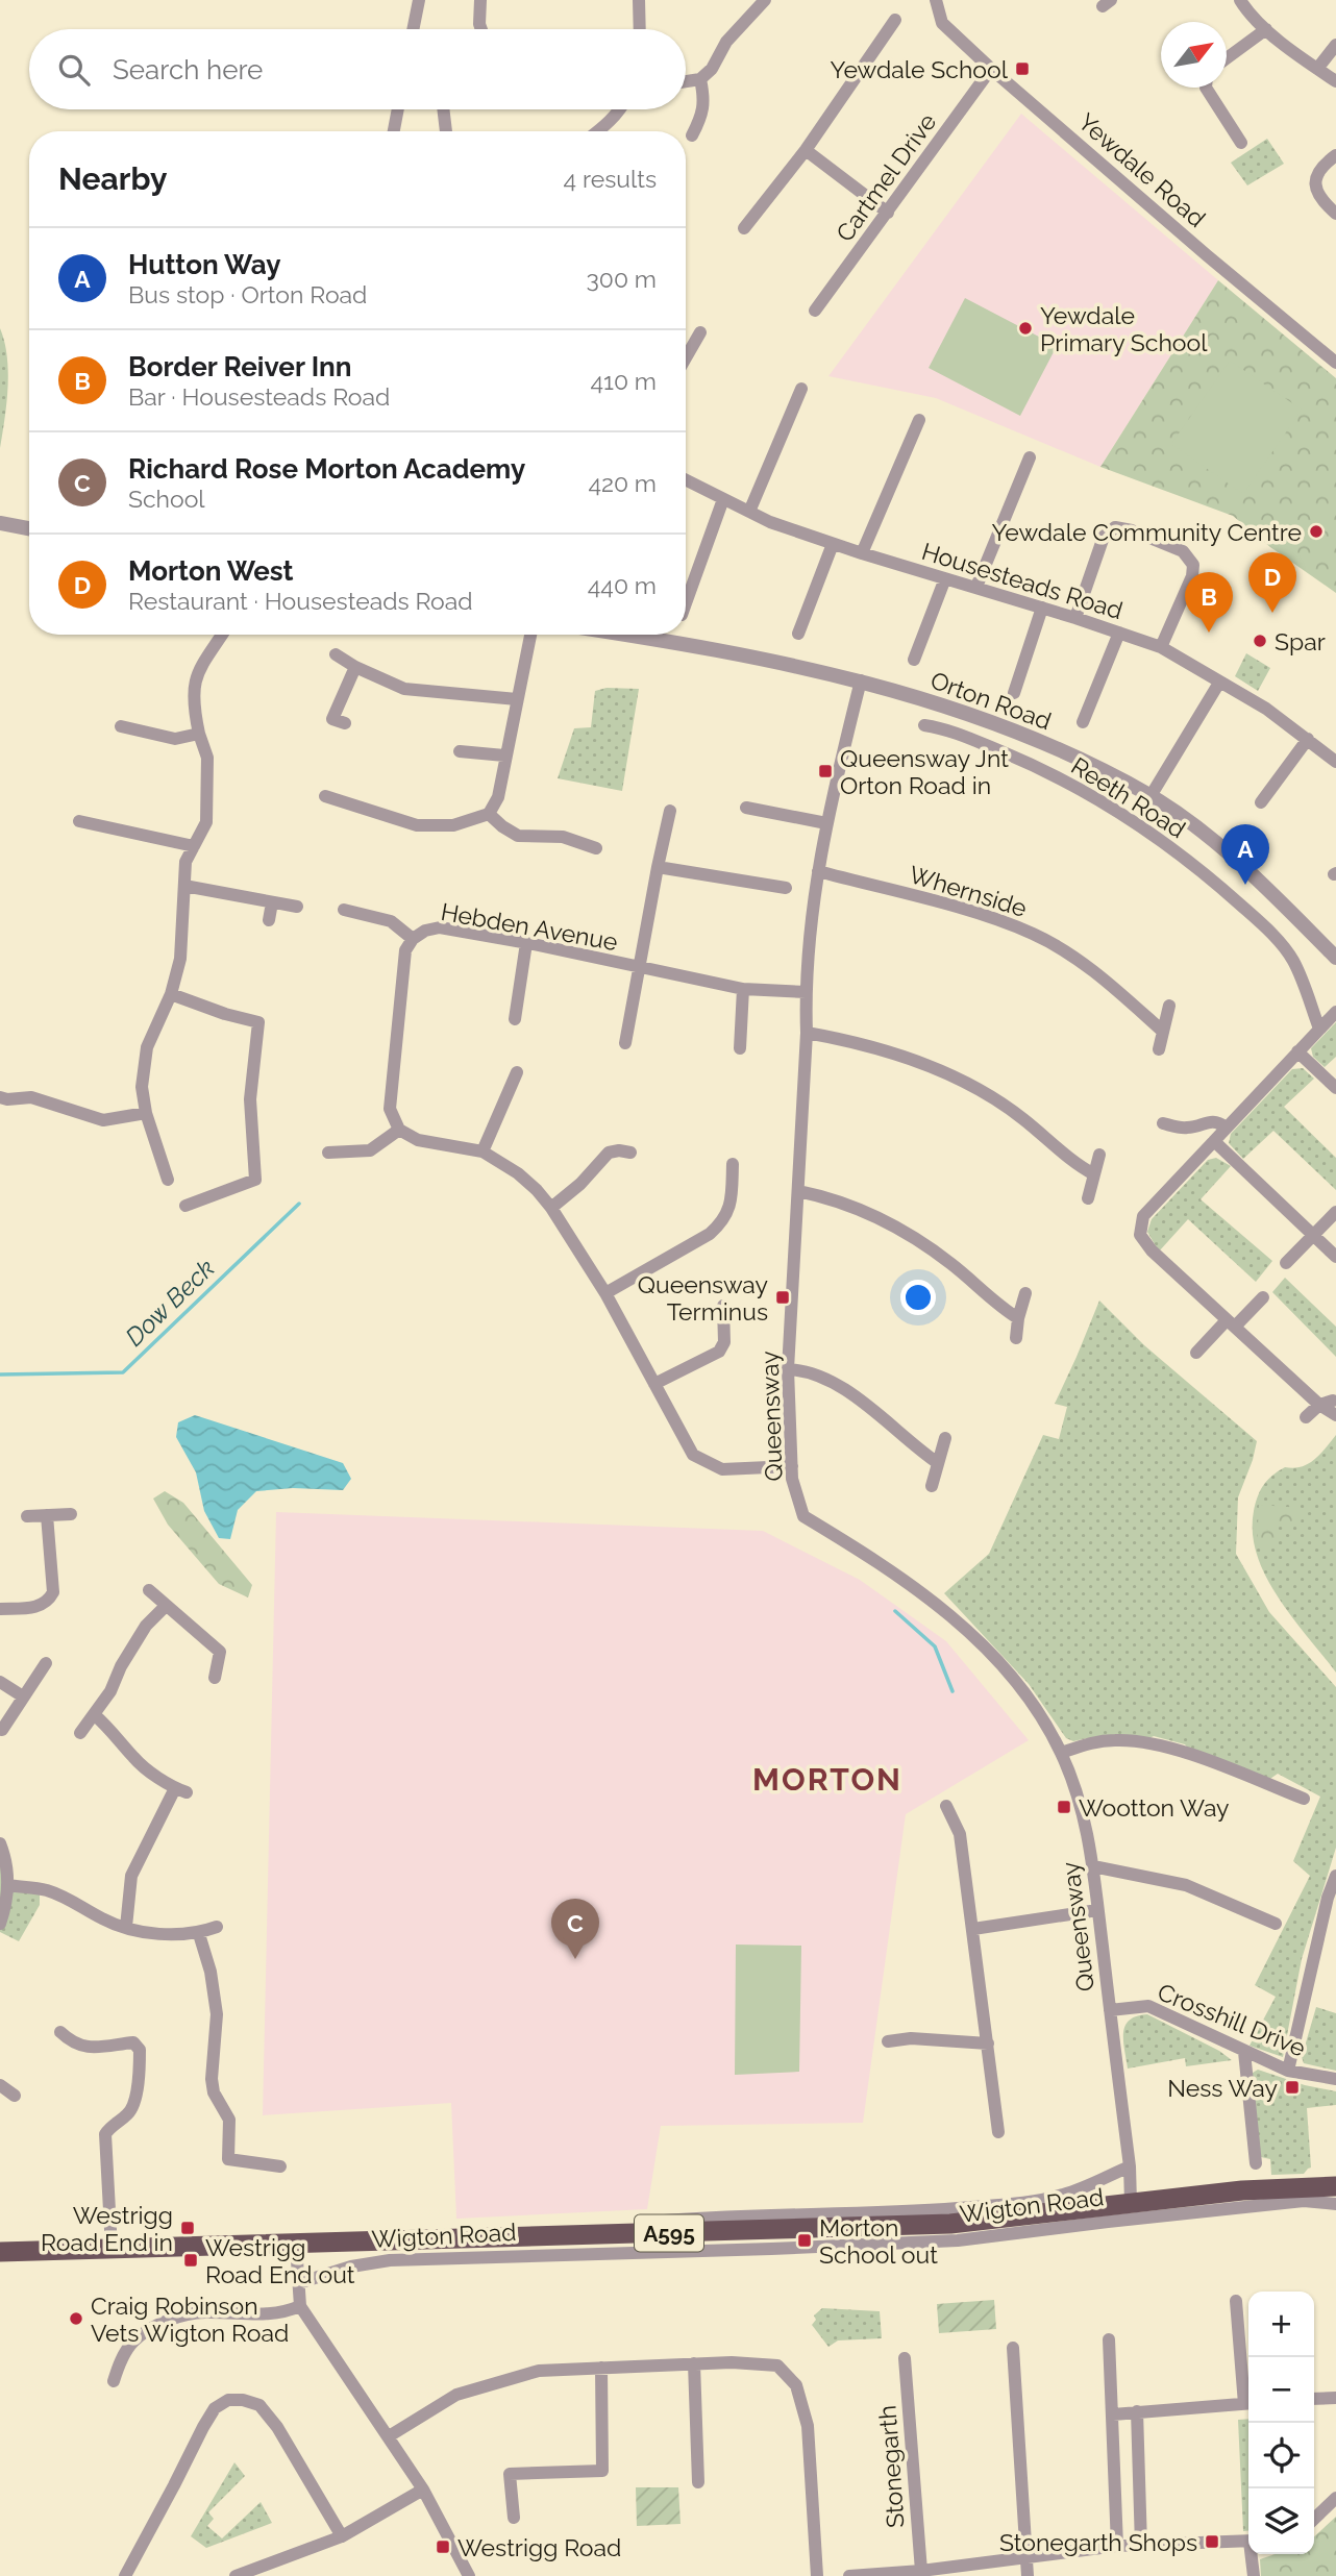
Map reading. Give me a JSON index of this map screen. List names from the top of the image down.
{
  "streets": {
    "main road": ["Wigton Road", "A595"],
    "street": [
      "Yewdale Road",
      "Cartmel Drive",
      "Housesteads Road",
      "Orton Road",
      "Reeth Road",
      "Whernside",
      "Hebden Avenue",
      "Queensway",
      "Crosshill Drive",
      "Stonegarth"
    ]
  },
  "crossings": [
    ["Yewdale Road", "Cartmel Drive"],
    ["Orton Road", "Queensway"],
    ["Whernside", "Queensway"],
    ["Hebden Avenue", "Queensway"],
    ["Queensway", "Crosshill Drive"],
    ["Queensway", "Wigton Road"]
  ],
  "districts": ["MORTON"],
  "water": ["Dow Beck"],
  "places": {
    "transit": [
      "Yewdale School",
      "Queensway Jnt Orton Road in",
      "Queensway Terminus",
      "Wootton Way",
      "Ness Way",
      "Westrigg Road End in",
      "Morton School out",
      "Westrigg Road End out",
      "Stonegarth Shops",
      "Westrigg Road"
    ],
    "other": [
      "Yewdale Primary School",
      "Yewdale Community Centre",
      "Spar",
      "Craig Robinson Vets Wigton Road"
    ]
  },
  "north": "top right",
  "page": {
    "search": "Search here",
    "heading": ["Nearby", "4 results"],
    "list": [
      {
        "mark": "A",
        "name": "Hutton Way",
        "note": "Bus stop · Orton Road",
        "value": "300 m"
      },
      {
        "mark": "B",
        "name": "Border Reiver Inn",
        "note": "Bar · Housesteads Road",
        "value": "410 m"
      },
      {
        "mark": "C",
        "name": "Richard Rose Morton Academy",
        "note": "School",
        "value": "420 m"
      },
      {
        "mark": "D",
        "name": "Morton West",
        "note": "Restaurant · Housesteads Road",
        "value": "440 m"
      }
    ],
    "pins": [
      "D",
      "B",
      "A",
      "C"
    ],
    "map_buttons": ["+", "−"]
  }
}
